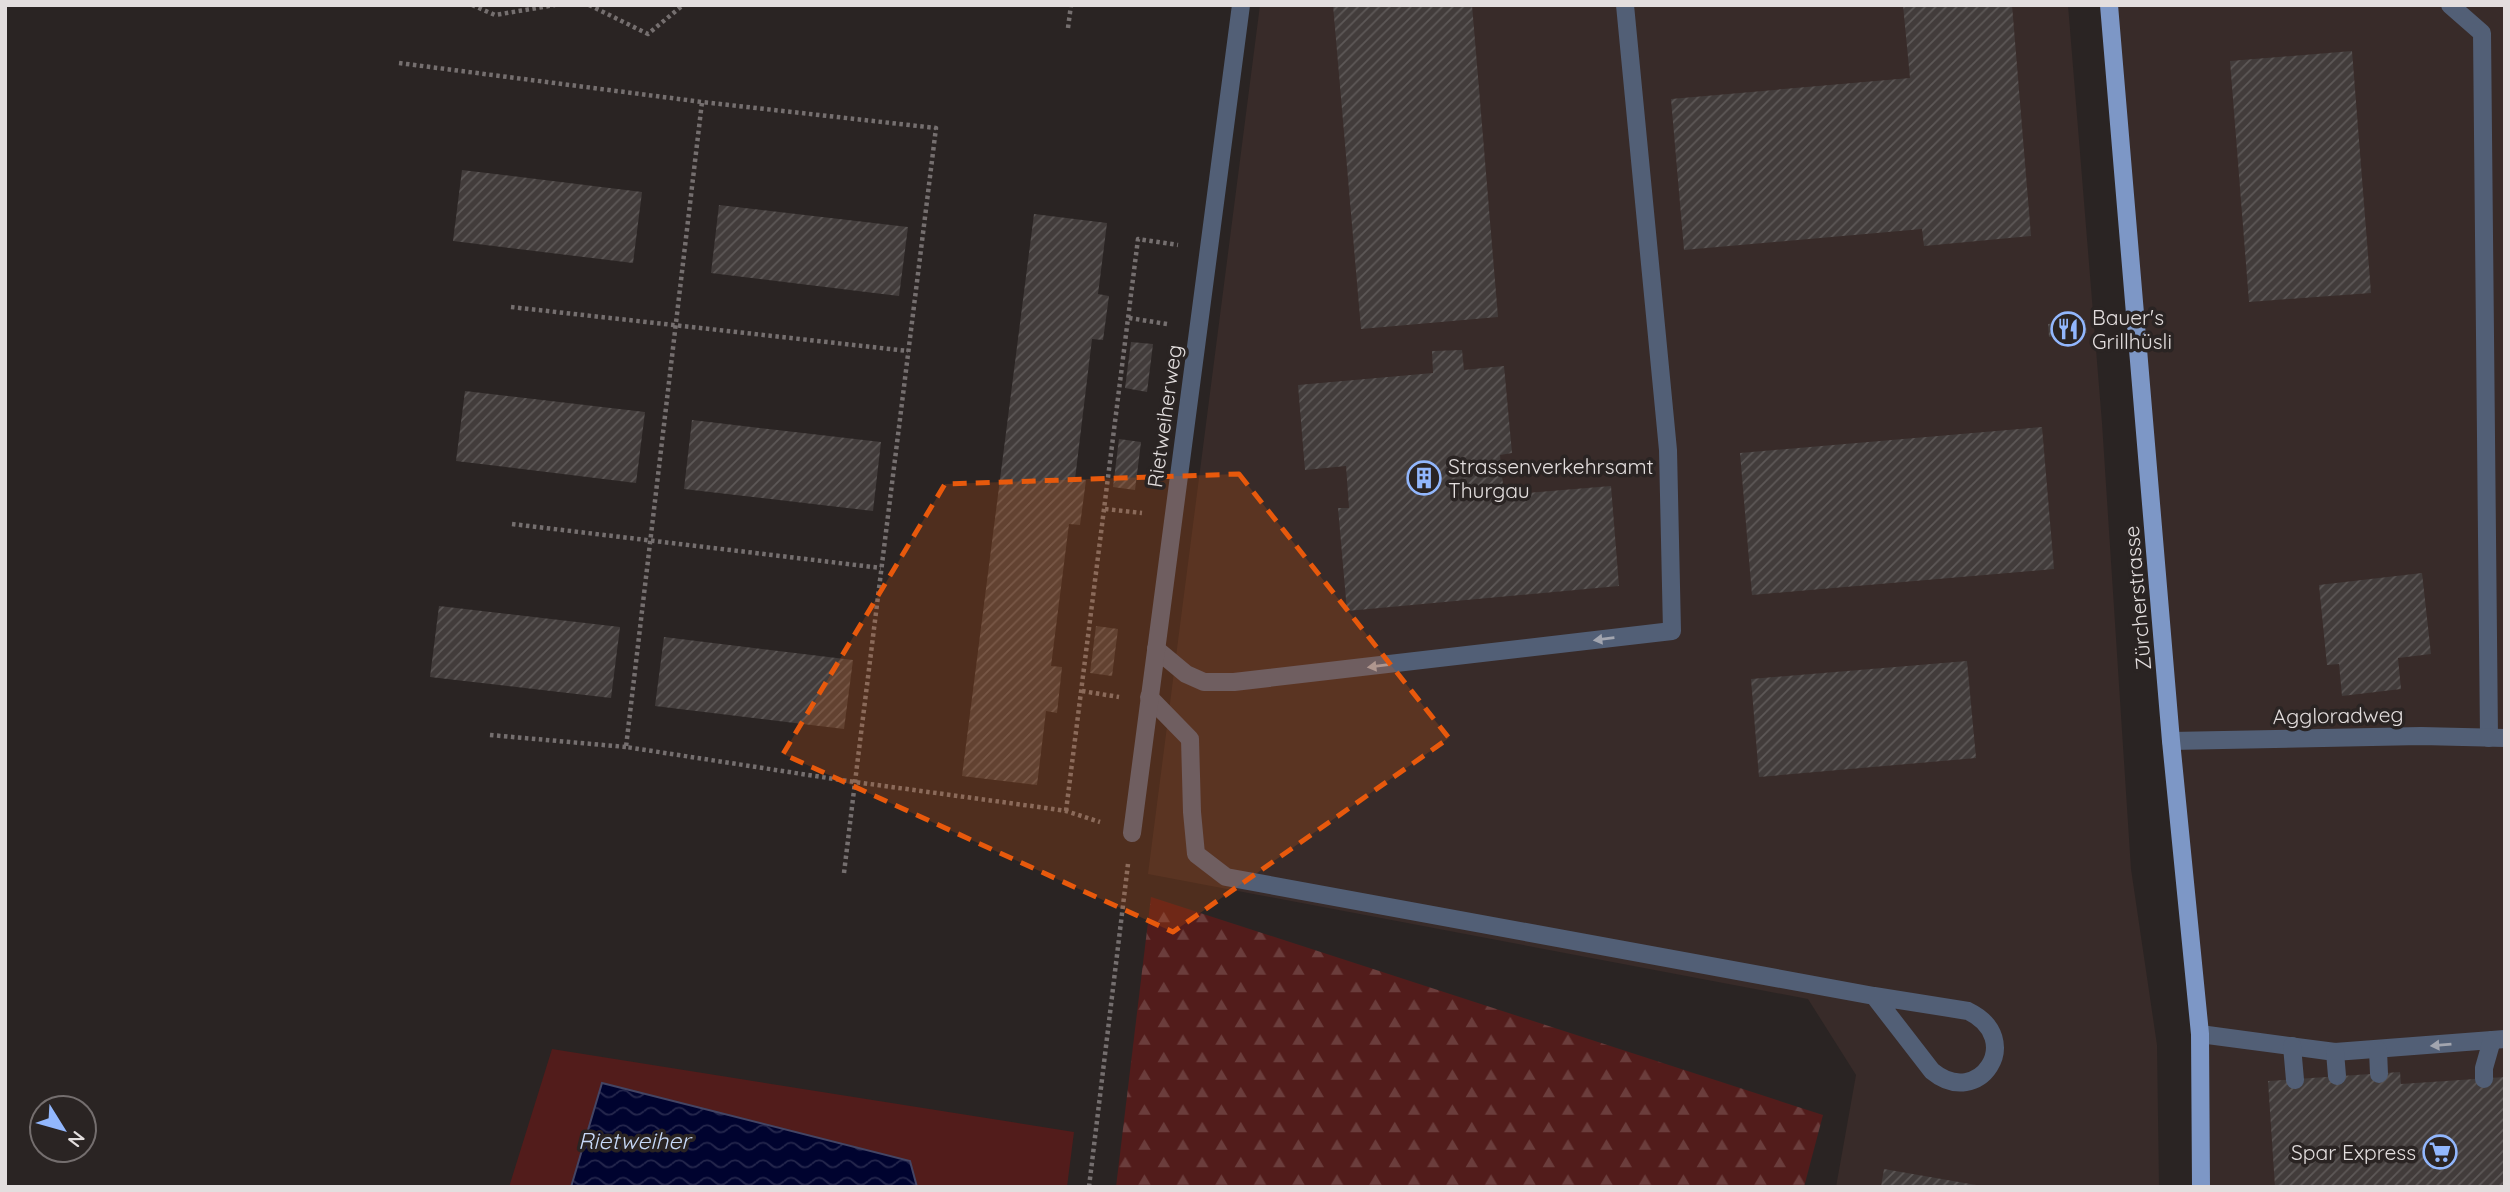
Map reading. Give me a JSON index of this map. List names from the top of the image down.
{
  "streets": {
    "main road": ["Zürcherstrasse"],
    "street": ["Rietweiherweg", "Aggloradweg"]
  },
  "crossings": [
    ["Zürcherstrasse", "Aggloradweg"]
  ],
  "water": ["Rietweiher"],
  "places": {
    "restaurant": ["Bauer's Grillhüsli"],
    "building": ["Strassenverkehrsamt Thurgau"],
    "supermarket": ["Spar Express"]
  },
  "north": "bottom right"
}
